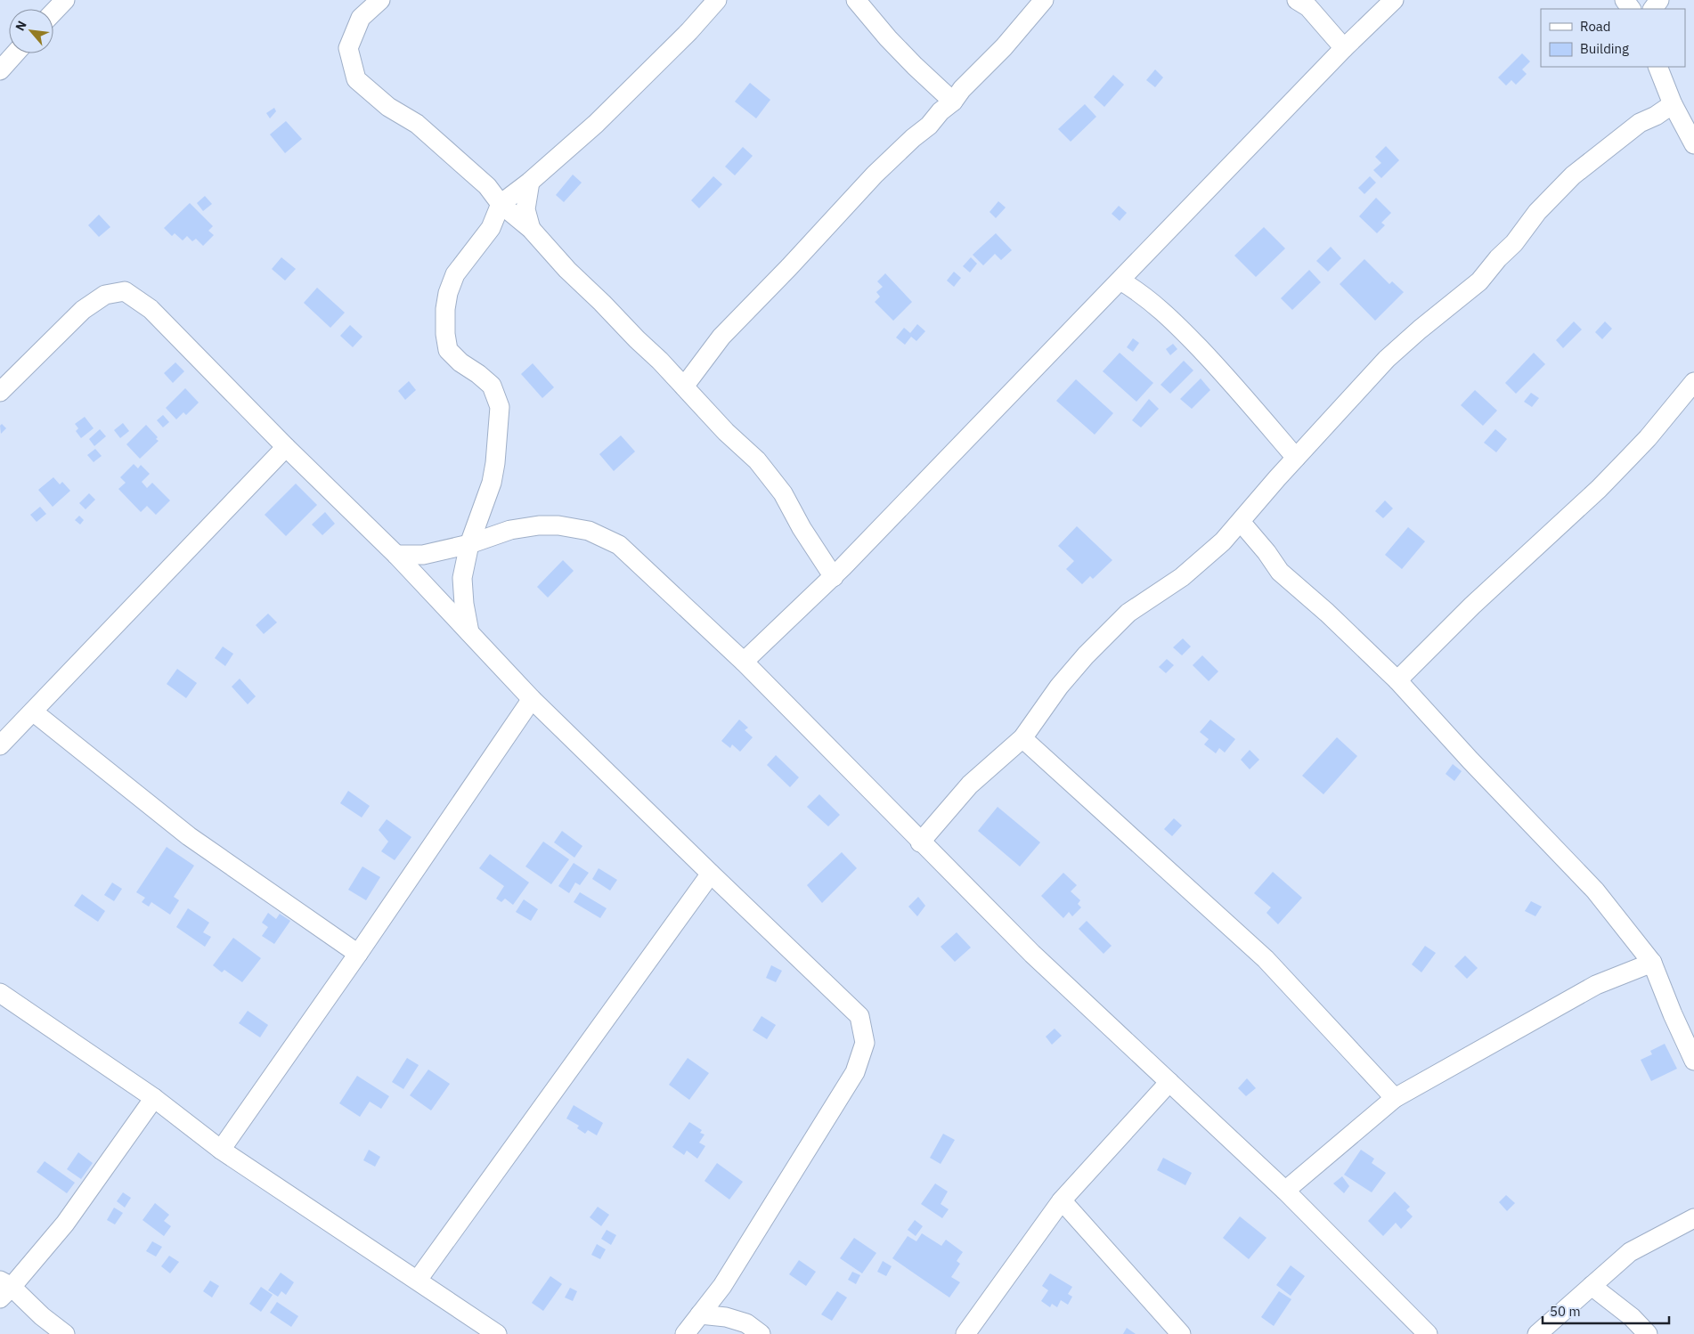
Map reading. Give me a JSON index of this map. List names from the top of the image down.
{
  "legend": ["Road", "Building"],
  "scale_bar": "50 m",
  "north": "top left"
}
